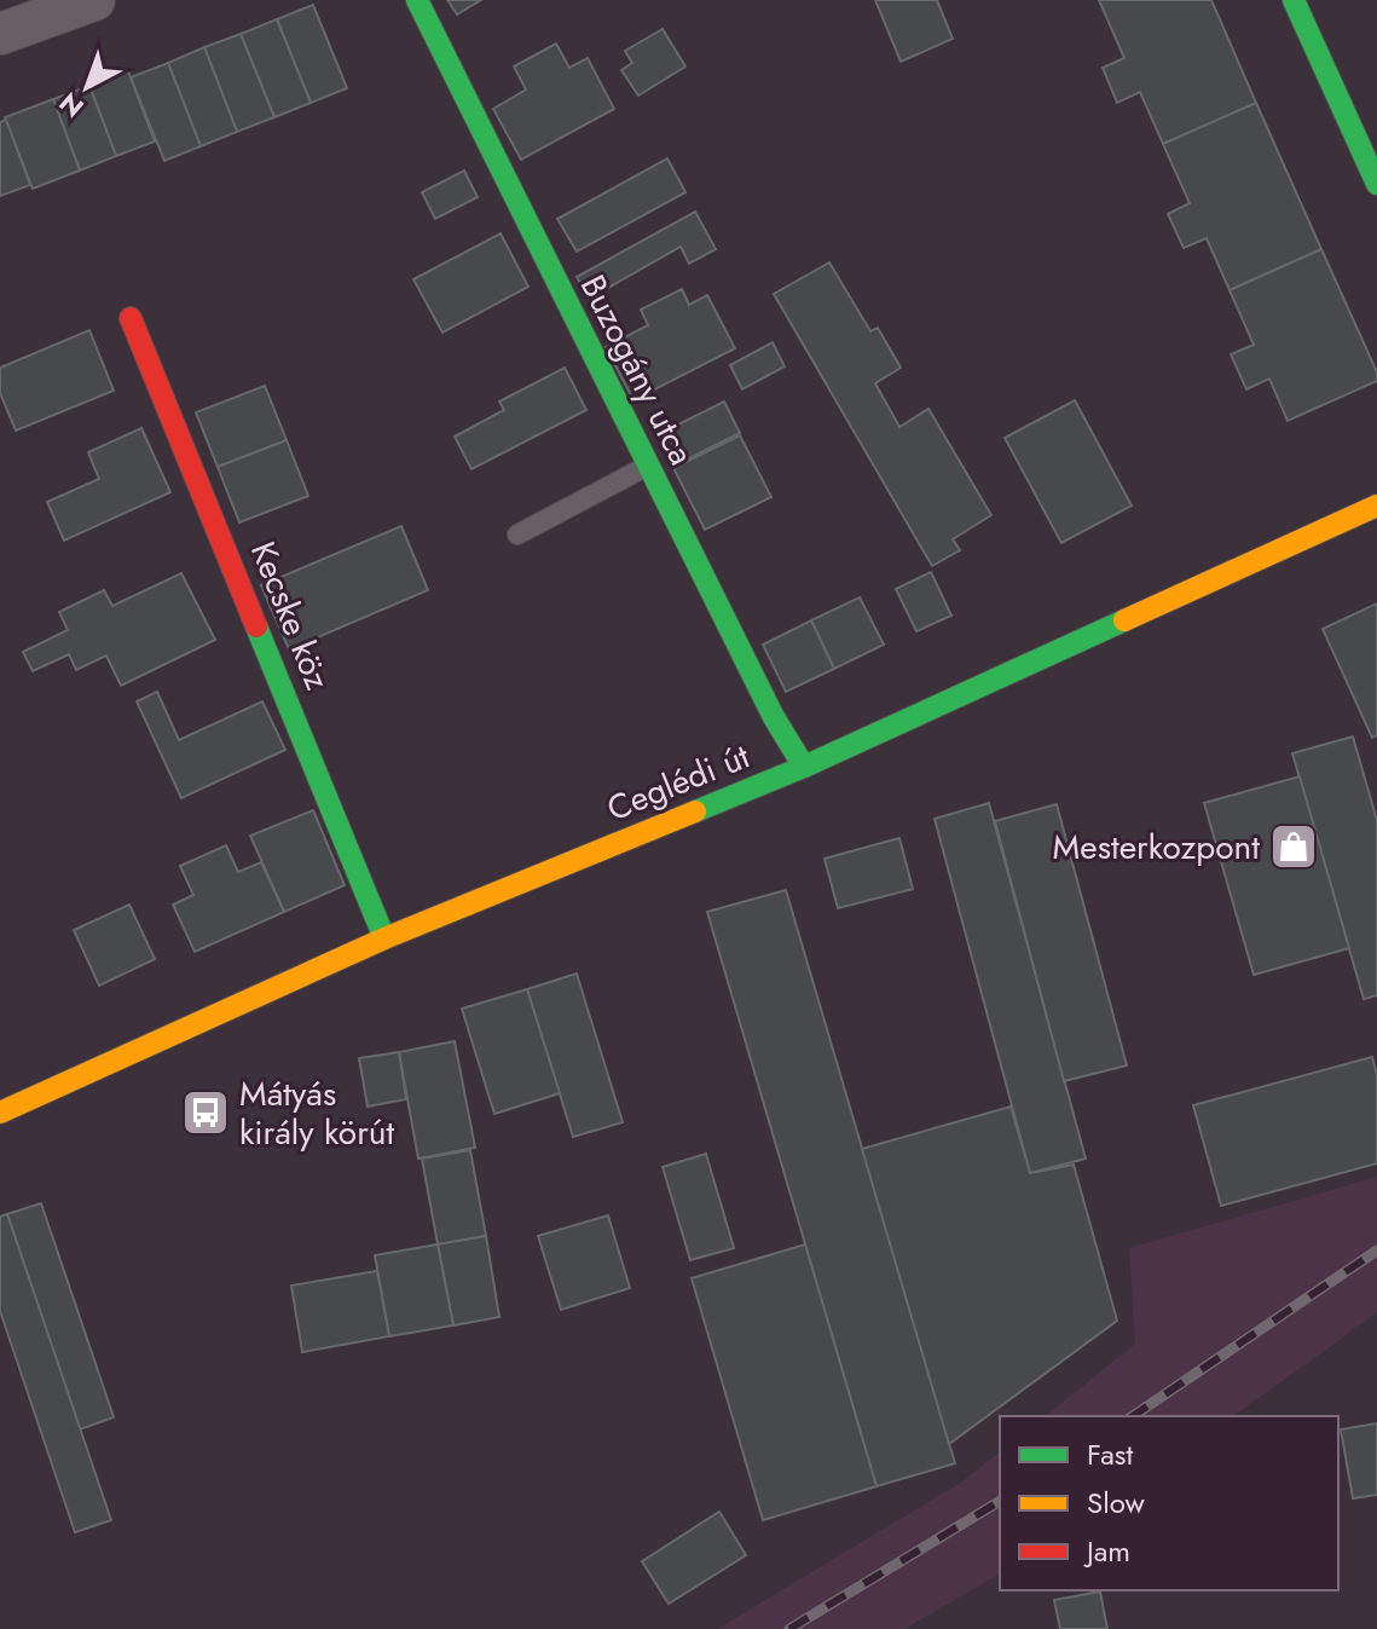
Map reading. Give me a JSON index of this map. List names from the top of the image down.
{
  "streets": {
    "street": ["Buzogány utca", "Kecske köz", "Ceglédi út"]
  },
  "crossings": [
    ["Buzogány utca", "Ceglédi út"],
    ["Kecske köz", "Ceglédi út"]
  ],
  "places": {
    "shop": ["Mesterkozpont"],
    "bus stop": ["Mátyás király körút"]
  },
  "legend": ["Fast", "Slow", "Jam"],
  "north": "bottom left"
}
